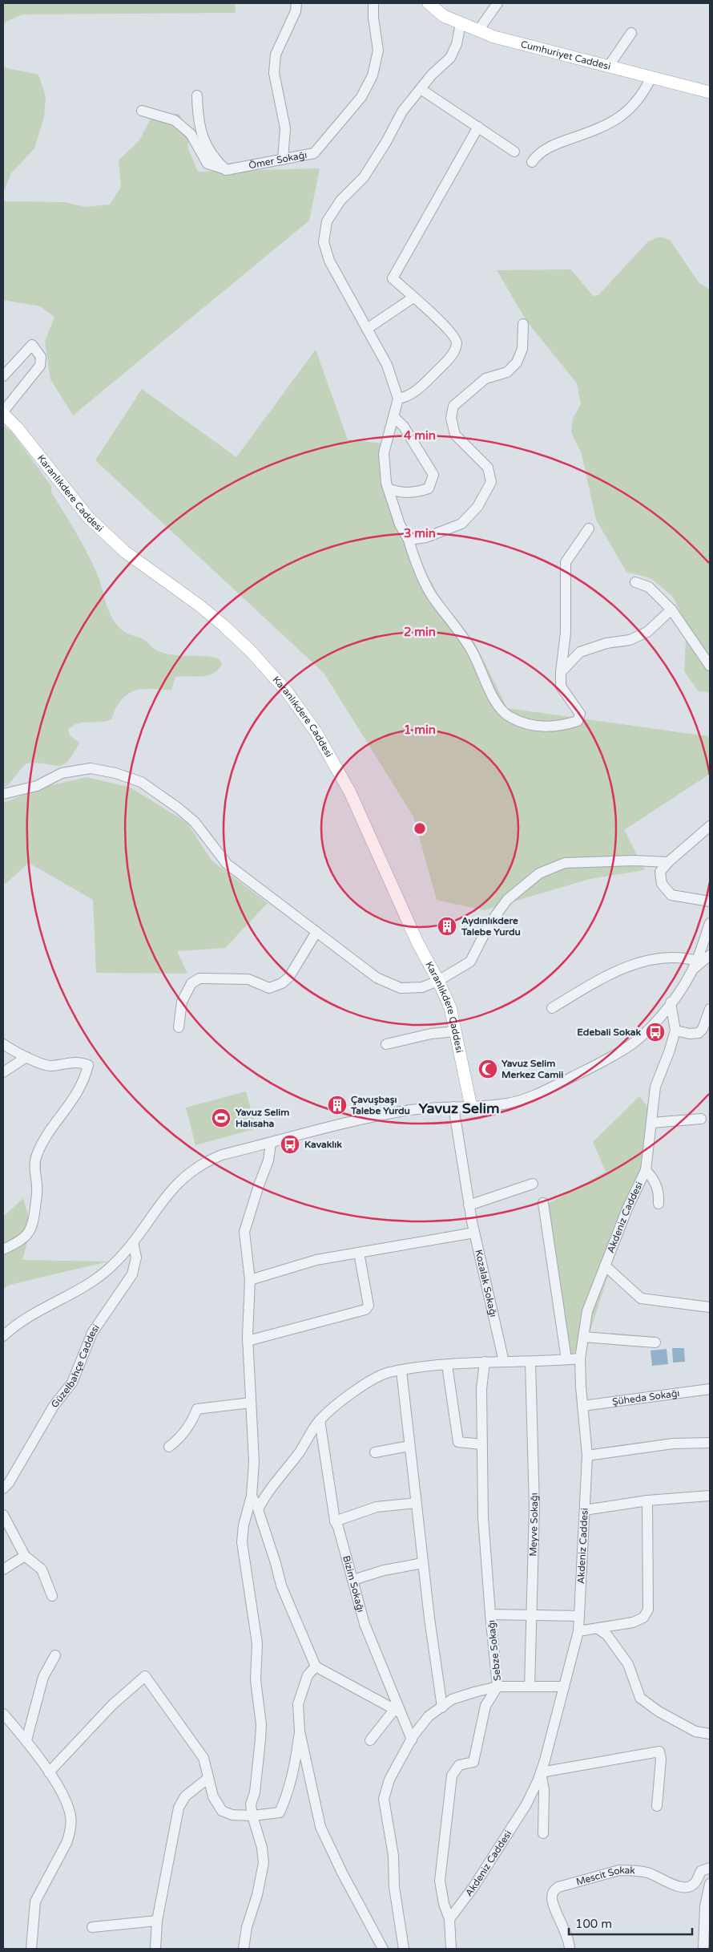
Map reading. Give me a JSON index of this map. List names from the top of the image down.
{
  "streets": {
    "main road": ["Cumhuriyet Caddesi", "Karanlıkdere Caddesi"],
    "street": [
      "Ömer Sokağı",
      "Akdeniz Caddesi",
      "Kozalak Sokağı",
      "Güzelbahçe Caddesi",
      "Şüheda Sokağı",
      "Meyve Sokağı",
      "Bizim Sokağı",
      "Sebze Sokağı",
      "Mescit Sokak"
    ]
  },
  "crossings": [
    ["Akdeniz Caddesi", "Şüheda Sokağı"]
  ],
  "districts": ["Yavuz Selim"],
  "places": {
    "building": ["Aydınlıkdere Talebe Yurdu", "Çavuşbaşı Talebe Yurdu"],
    "bus stop": ["Edebali Sokak", "Kavaklık"],
    "mosque": ["Yavuz Selim Merkez Camii"],
    "sports": ["Yavuz Selim Halısaha"]
  },
  "scale_bar": "100 m",
  "rings": [
    "4 min",
    "3 min",
    "2 min",
    "1 min"
  ]
}
